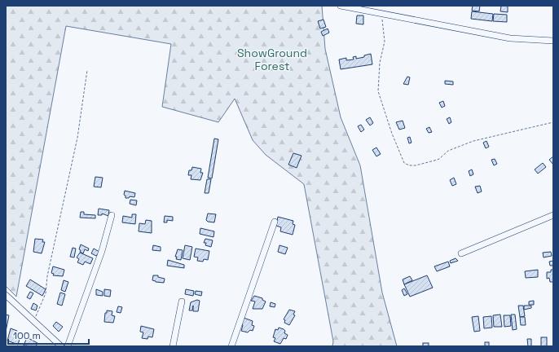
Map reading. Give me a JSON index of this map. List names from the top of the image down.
{
  "parks": ["ShowGround Forest"],
  "scale_bar": "100 m"
}
